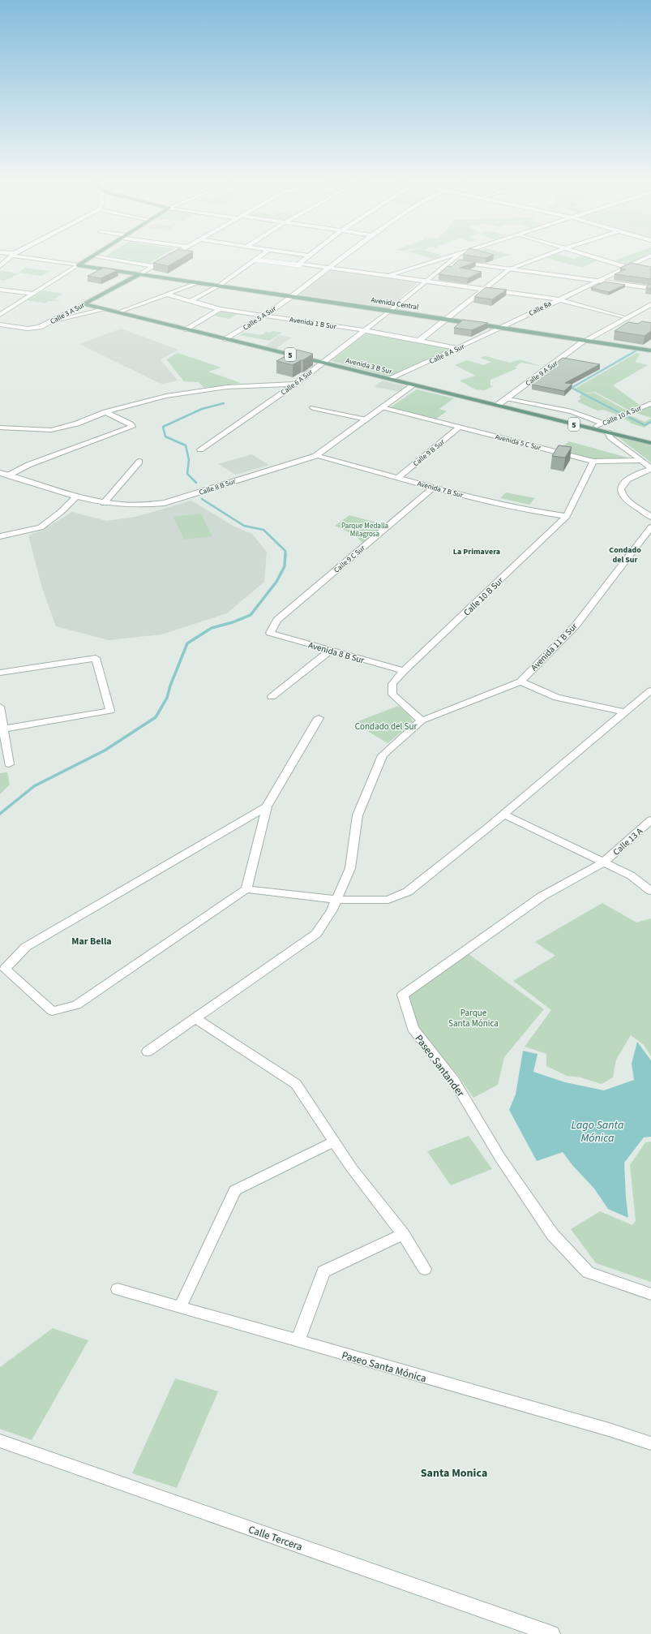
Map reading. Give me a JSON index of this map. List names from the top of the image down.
{
  "streets": {
    "main road": [
      "Avenida Central",
      "Calle 3 A Sur",
      "5",
      "Avenida 3 B Sur"
    ],
    "street": [
      "Calle 8a",
      "Calle 5 A Sur",
      "Avenida 1 B Sur",
      "Calle 8 A Sur",
      "Calle 9 A Sur",
      "Calle 6 A Sur",
      "Calle 10 A Sur",
      "Avenida 5 C Sur",
      "Calle 9 B Sur",
      "Calle 8 B Sur",
      "Avenida 7 B Sur",
      "Calle 9 C Sur",
      "Calle 10 B Sur",
      "Avenida 11 B Sur",
      "Avenida 8 B Sur",
      "Calle 13 A",
      "Paseo Santander",
      "Paseo Santa Mónica",
      "Calle Tercera"
    ]
  },
  "crossings": [
    ["Avenida Central", "Calle 8a"],
    ["Avenida Central", "Calle 3 A Sur"],
    ["Avenida Central", "Calle 5 A Sur"],
    ["Avenida Central", "Calle 8 A Sur"],
    ["Avenida Central", "Calle 9 A Sur"],
    ["Avenida Central", "Calle 6 A Sur"],
    ["Calle 8a", "Calle 8 A Sur"],
    ["Calle 3 A Sur", "Avenida 3 B Sur"],
    ["Calle 5 A Sur", "Avenida 1 B Sur"],
    ["Calle 5 A Sur", "Avenida 3 B Sur"],
    ["Avenida 1 B Sur", "Calle 8 A Sur"],
    ["Avenida 1 B Sur", "Calle 6 A Sur"],
    ["Calle 8 A Sur", "Avenida 3 B Sur"],
    ["Avenida 3 B Sur", "Calle 9 A Sur"],
    ["Avenida 3 B Sur", "Calle 6 A Sur"],
    ["Avenida 3 B Sur", "Calle 10 A Sur"],
    ["Avenida 3 B Sur", "Calle 8 B Sur"],
    ["Avenida 5 C Sur", "Calle 9 B Sur"],
    ["Avenida 5 C Sur", "Calle 8 B Sur"],
    ["Avenida 5 C Sur", "Calle 10 B Sur"],
    ["Calle 9 B Sur", "Avenida 7 B Sur"],
    ["Calle 8 B Sur", "Avenida 7 B Sur"],
    ["Avenida 7 B Sur", "Calle 9 C Sur"],
    ["Avenida 7 B Sur", "Calle 10 B Sur"],
    ["Calle 9 C Sur", "Avenida 8 B Sur"],
    ["Calle 10 B Sur", "Avenida 11 B Sur"],
    ["Calle 10 B Sur", "Avenida 8 B Sur"],
    ["Calle 13 A", "Paseo Santander"]
  ],
  "districts": [
    "Condado del Sur",
    "La Primavera",
    "Mar Bella",
    "Santa Monica"
  ],
  "water": ["Lago Santa Mónica"],
  "parks": ["Parque Medalla Milagrosa", "Condado del Sur", "Parque Santa Mónica"]
}
